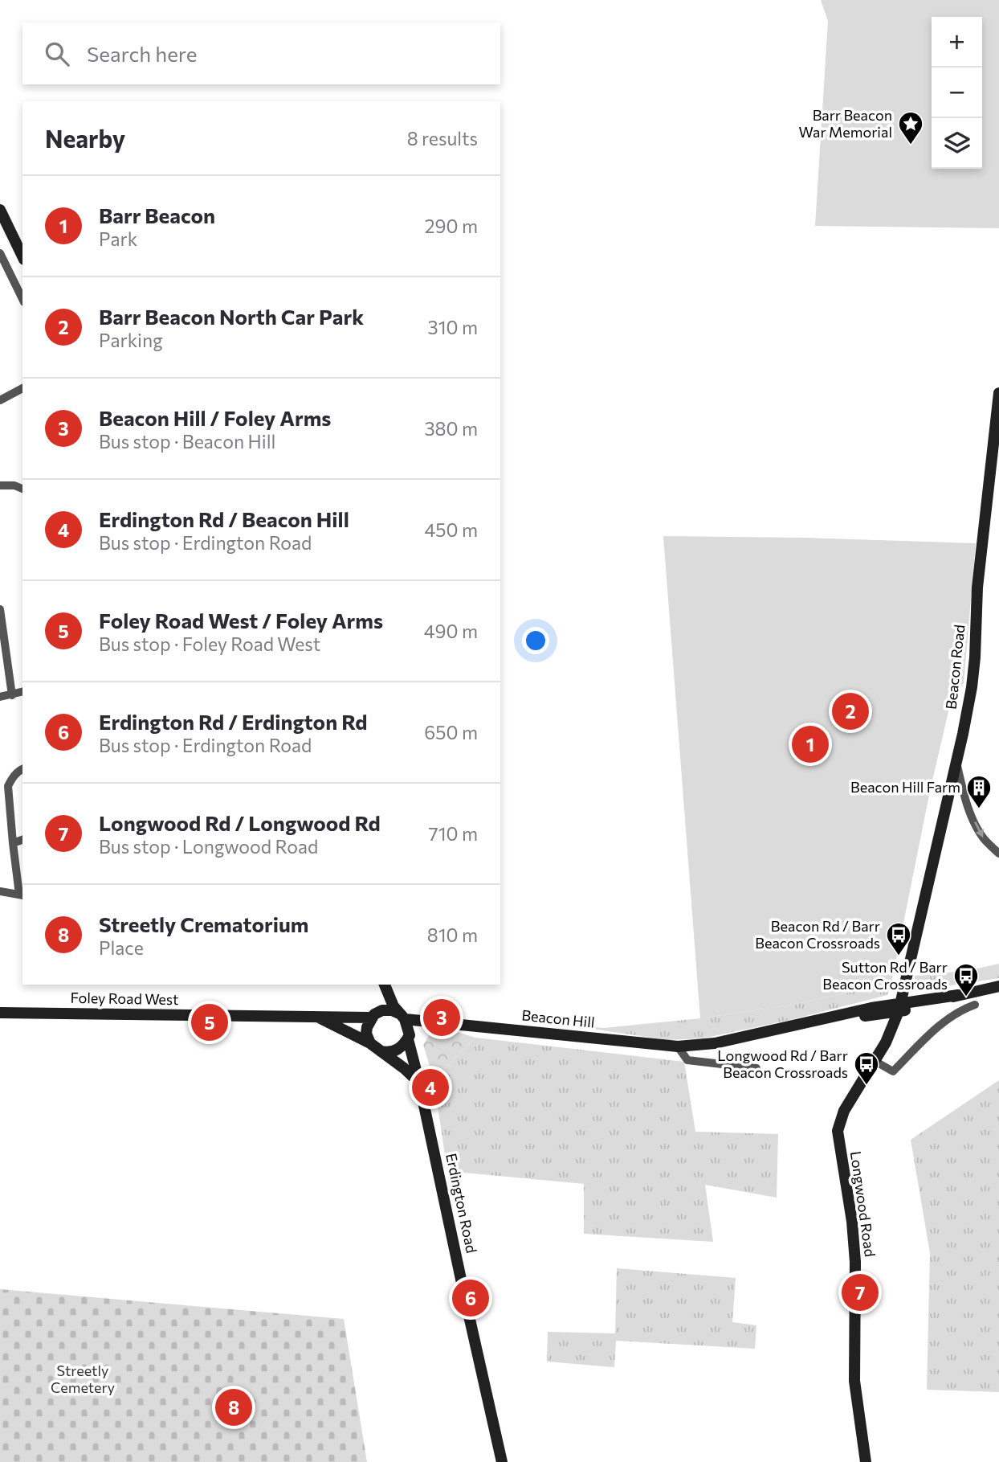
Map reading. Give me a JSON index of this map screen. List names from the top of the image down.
{
  "streets": {
    "main road": [
      "Beacon Road",
      "Foley Road West",
      "Beacon Hill",
      "Erdington Road",
      "Longwood Road"
    ]
  },
  "crossings": [
    ["Beacon Road", "Beacon Hill"],
    ["Beacon Road", "Longwood Road"],
    ["Foley Road West", "Beacon Hill"],
    ["Foley Road West", "Erdington Road"],
    ["Beacon Hill", "Erdington Road"],
    ["Beacon Hill", "Longwood Road"]
  ],
  "parks": ["Streetly Cemetery"],
  "places": {
    "place": ["Barr Beacon War Memorial"],
    "building": ["Beacon Hill Farm"],
    "bus stop": ["Beacon Rd / Barr Beacon Crossroads", "Sutton Rd / Barr Beacon Crossroads", "Longwood Rd / Barr Beacon Crossroads"]
  },
  "page": {
    "map_buttons": ["+", "−"],
    "search": "Search here",
    "heading": ["Nearby", "8 results"],
    "list": [
      {
        "mark": "1",
        "name": "Barr Beacon",
        "note": "Park",
        "value": "290 m"
      },
      {
        "mark": "2",
        "name": "Barr Beacon North Car Park",
        "note": "Parking",
        "value": "310 m"
      },
      {
        "mark": "3",
        "name": "Beacon Hill / Foley Arms",
        "note": "Bus stop · Beacon Hill",
        "value": "380 m"
      },
      {
        "mark": "4",
        "name": "Erdington Rd / Beacon Hill",
        "note": "Bus stop · Erdington Road",
        "value": "450 m"
      },
      {
        "mark": "5",
        "name": "Foley Road West / Foley Arms",
        "note": "Bus stop · Foley Road West",
        "value": "490 m"
      },
      {
        "mark": "6",
        "name": "Erdington Rd / Erdington Rd",
        "note": "Bus stop · Erdington Road",
        "value": "650 m"
      },
      {
        "mark": "7",
        "name": "Longwood Rd / Longwood Rd",
        "note": "Bus stop · Longwood Road",
        "value": "710 m"
      },
      {
        "mark": "8",
        "name": "Streetly Crematorium",
        "note": "Place",
        "value": "810 m"
      }
    ],
    "pins": [
      "2",
      "1",
      "3",
      "5",
      "4",
      "7",
      "6",
      "8"
    ]
  }
}
